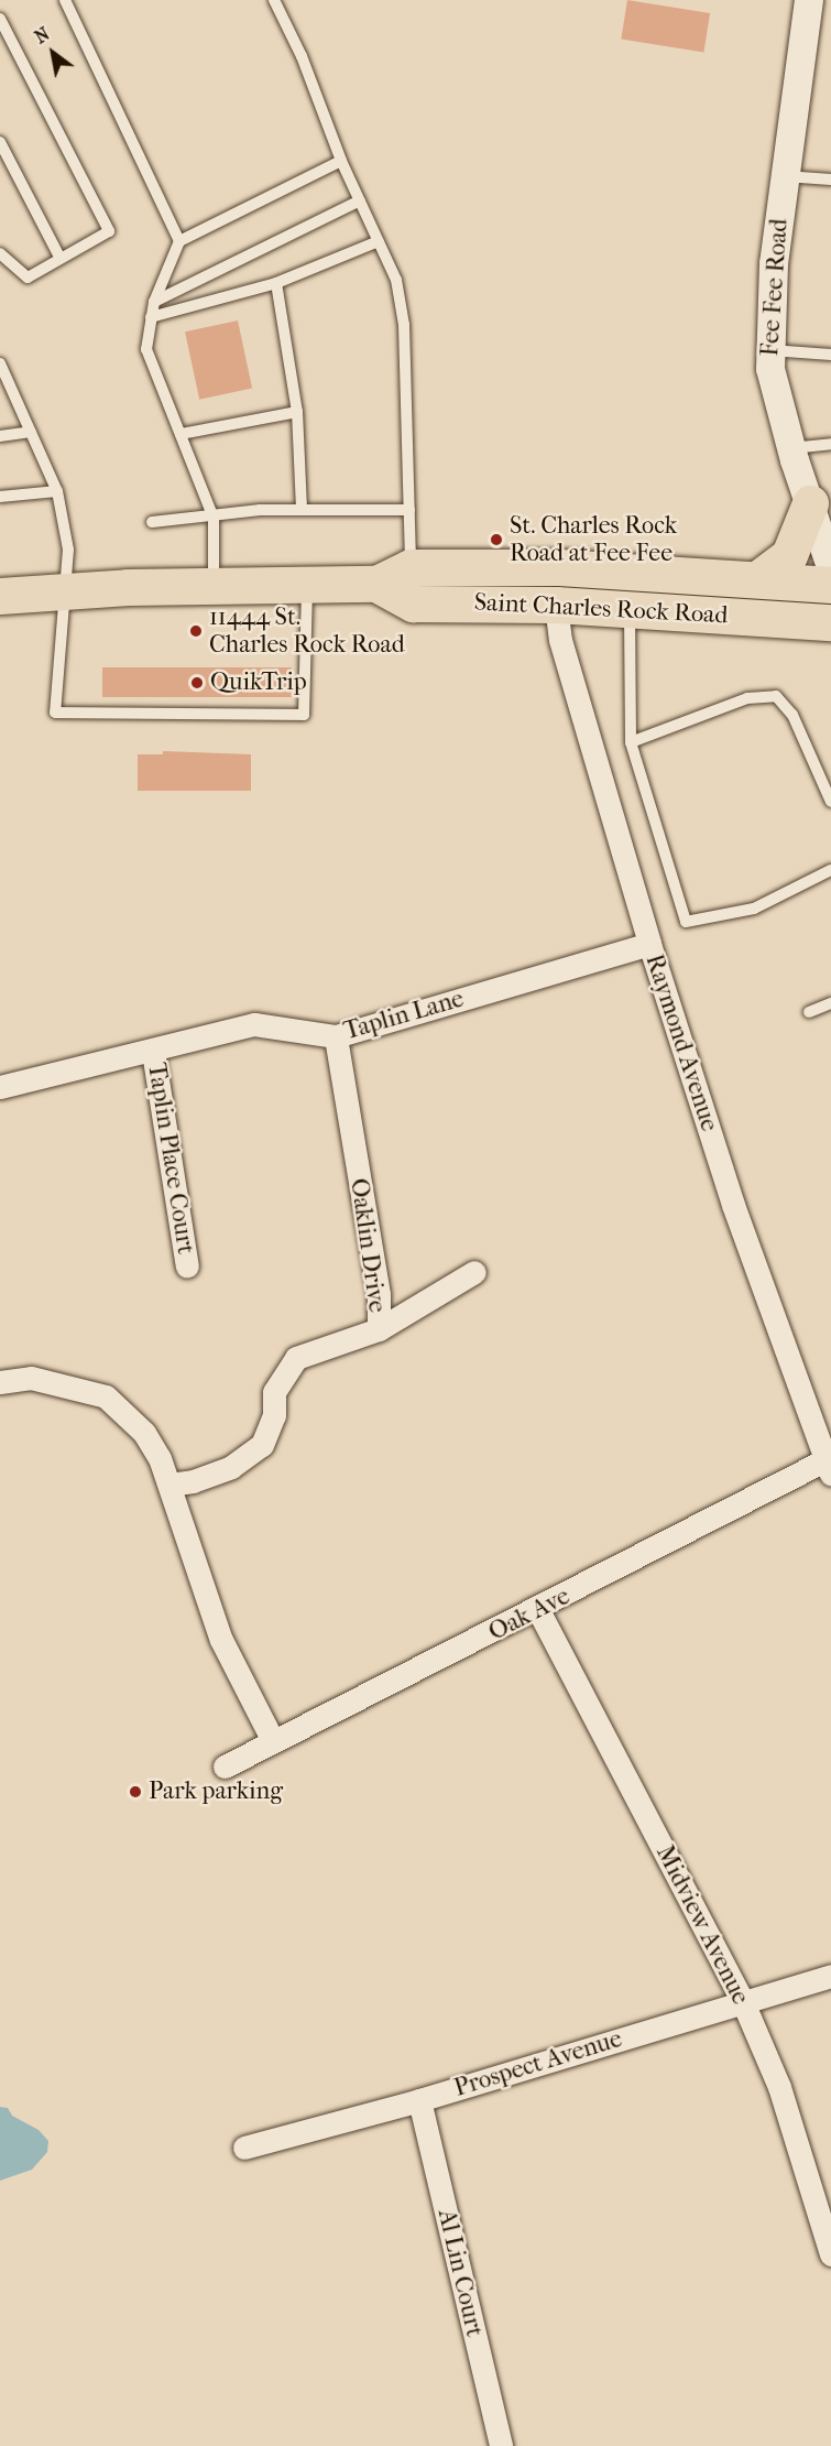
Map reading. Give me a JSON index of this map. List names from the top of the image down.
{
  "streets": {
    "main road": ["Saint Charles Rock Road"],
    "street": [
      "Fee Fee Road",
      "Taplin Lane",
      "Raymond Avenue",
      "Taplin Place Court",
      "Oaklin Drive",
      "Oak Ave",
      "Midview Avenue",
      "Prospect Avenue",
      "Al Lin Court"
    ]
  },
  "crossings": [
    ["Saint Charles Rock Road", "Raymond Avenue"],
    ["Taplin Lane", "Raymond Avenue"],
    ["Taplin Lane", "Taplin Place Court"],
    ["Taplin Lane", "Oaklin Drive"],
    ["Raymond Avenue", "Oak Ave"],
    ["Oak Ave", "Midview Avenue"],
    ["Midview Avenue", "Prospect Avenue"],
    ["Prospect Avenue", "Al Lin Court"]
  ],
  "places": [
    "St. Charles Rock Road at Fee Fee",
    "11444 St. Charles Rock Road",
    "QuikTrip",
    "Park parking"
  ],
  "north": "top left"
}
